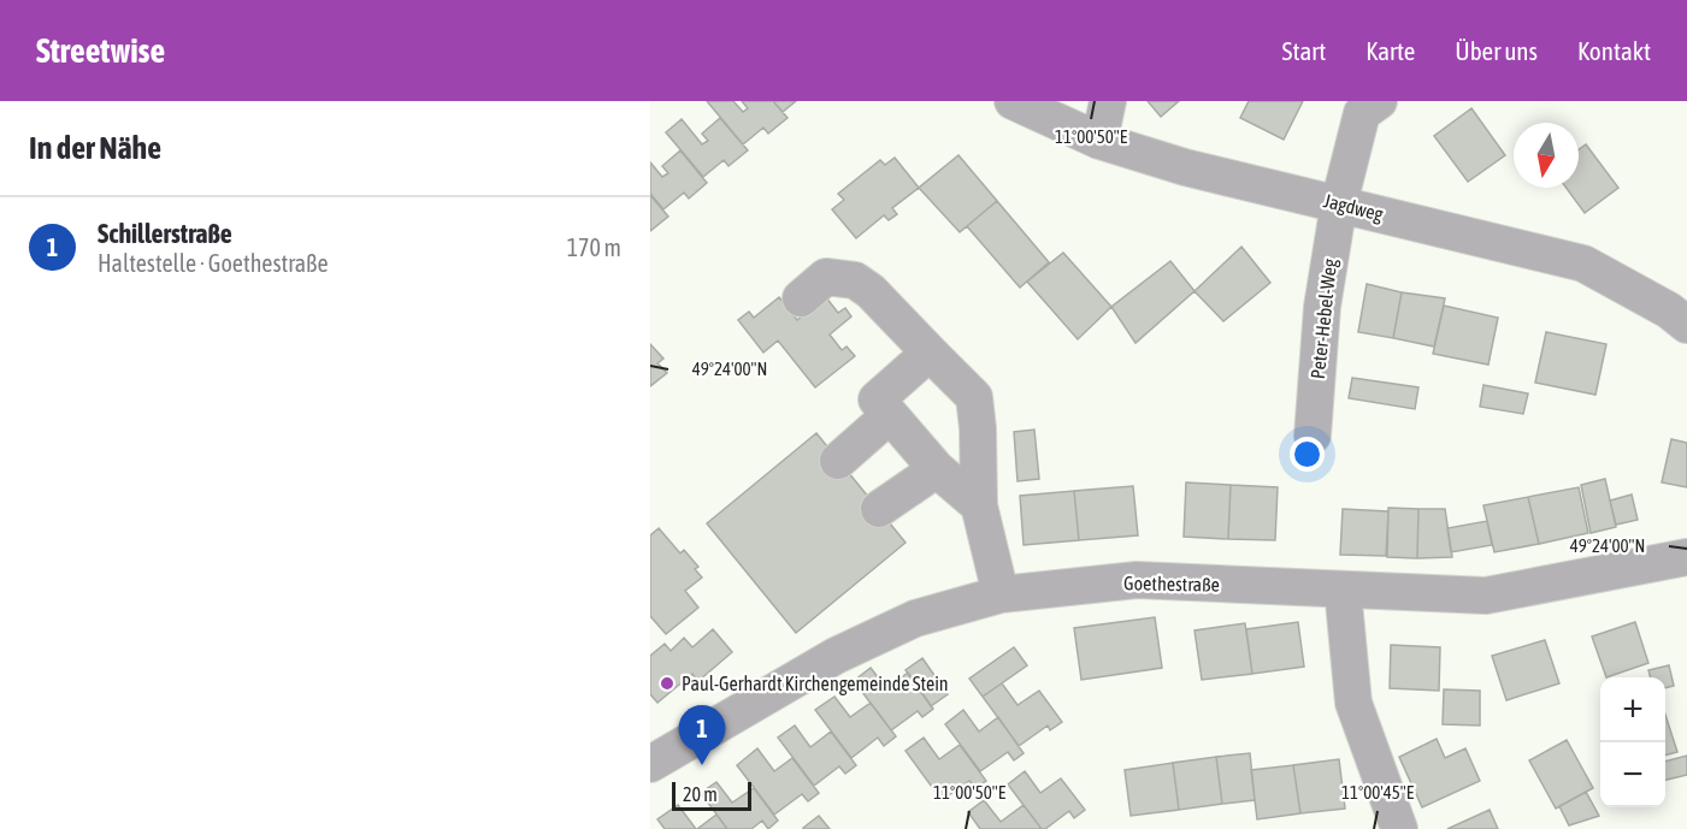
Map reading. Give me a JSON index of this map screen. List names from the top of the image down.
{
  "streets": {
    "street": ["Jagdweg", "Peter-Hebel-Weg", "Goethestraße"]
  },
  "crossings": [
    ["Jagdweg", "Peter-Hebel-Weg"]
  ],
  "places": ["Paul-Gerhardt Kirchengemeinde Stein"],
  "scale_bar": "20 m",
  "north": "bottom",
  "page": {
    "header": "Streetwise",
    "nav": [
      "Start",
      "Karte",
      "Über uns",
      "Kontakt"
    ],
    "heading": "In der Nähe",
    "list": [
      {
        "mark": "1",
        "name": "Schillerstraße",
        "note": "Haltestelle · Goethestraße",
        "value": "170 m"
      }
    ],
    "map_buttons": ["+", "−"],
    "pins": "1",
    "scale": "20 m"
  },
  "coordinates": ["11°00'50\"E", "49°24'00\"N", "11°00'45\"E"]
}
